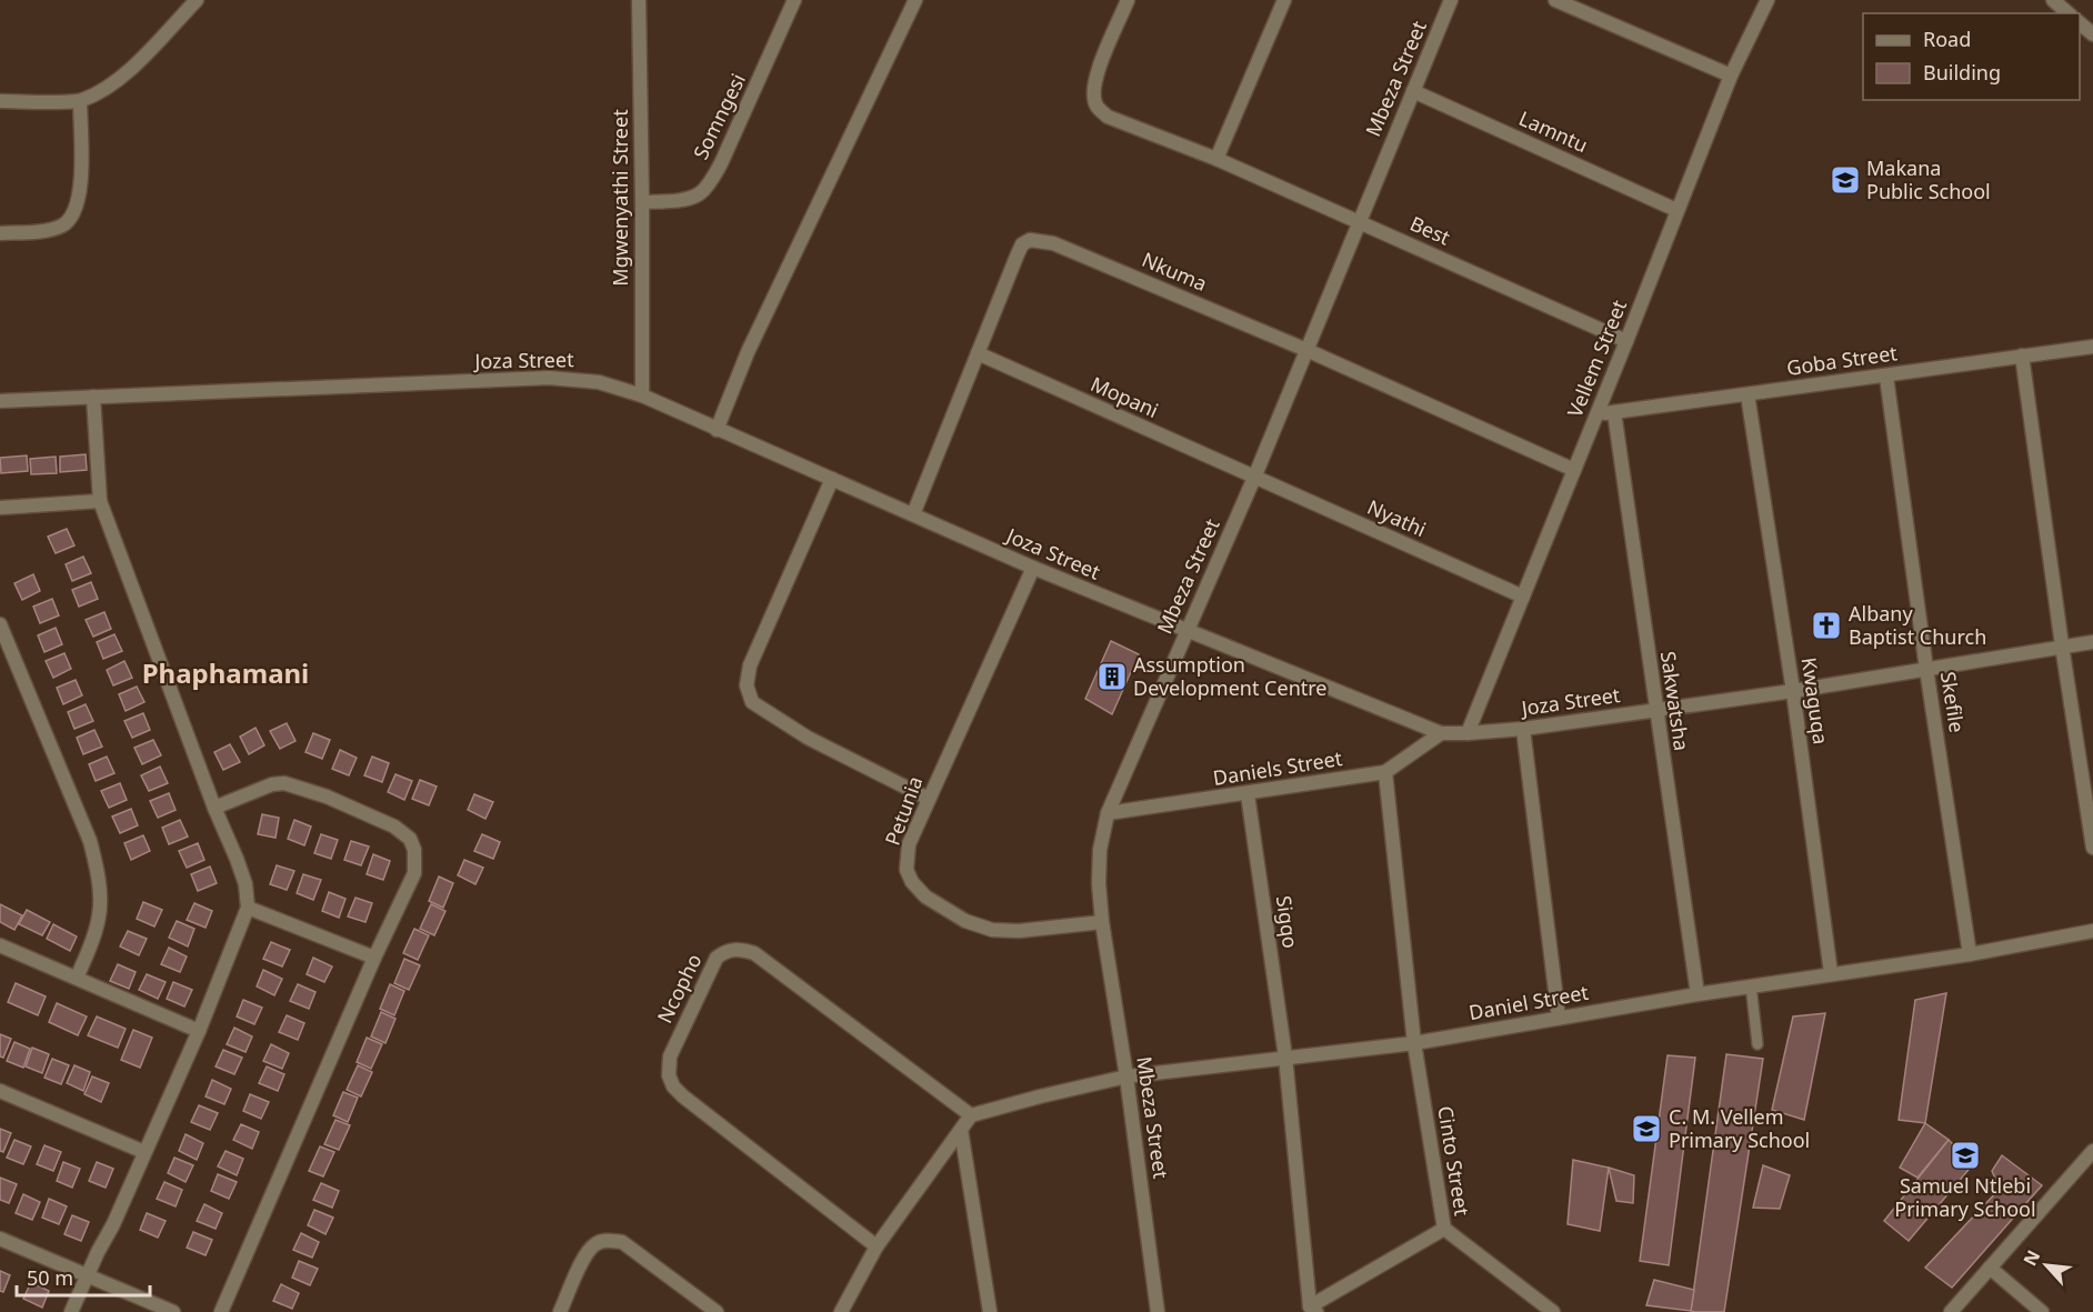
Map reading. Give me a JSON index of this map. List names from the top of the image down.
{
  "streets": {
    "street": [
      "Mbeza Street",
      "Somngesi",
      "Lamntu",
      "Mgwenyathi Street",
      "Best",
      "Nkuma",
      "Vellem Street",
      "Joza Street",
      "Goba Street",
      "Mopani",
      "Nyathi",
      "Sakwatsha",
      "Kwaguqa",
      "Skefile",
      "Daniels Street",
      "Petunia",
      "Sigqo",
      "Ncopho",
      "Daniel Street",
      "Cinto Street"
    ]
  },
  "crossings": [
    ["Mbeza Street", "Lamntu"],
    ["Mbeza Street", "Best"],
    ["Mbeza Street", "Nkuma"],
    ["Mbeza Street", "Joza Street"],
    ["Mbeza Street", "Mopani"],
    ["Mbeza Street", "Nyathi"],
    ["Mbeza Street", "Daniels Street"],
    ["Mbeza Street", "Petunia"],
    ["Mbeza Street", "Daniel Street"],
    ["Somngesi", "Mgwenyathi Street"],
    ["Lamntu", "Vellem Street"],
    ["Mgwenyathi Street", "Joza Street"],
    ["Best", "Vellem Street"],
    ["Nkuma", "Vellem Street"],
    ["Nkuma", "Joza Street"],
    ["Nkuma", "Mopani"],
    ["Vellem Street", "Joza Street"],
    ["Vellem Street", "Goba Street"],
    ["Vellem Street", "Nyathi"],
    ["Joza Street", "Sakwatsha"],
    ["Joza Street", "Kwaguqa"],
    ["Joza Street", "Skefile"],
    ["Joza Street", "Daniels Street"],
    ["Joza Street", "Petunia"],
    ["Goba Street", "Sakwatsha"],
    ["Goba Street", "Kwaguqa"],
    ["Goba Street", "Skefile"],
    ["Mopani", "Nyathi"],
    ["Sakwatsha", "Daniel Street"],
    ["Kwaguqa", "Daniel Street"],
    ["Skefile", "Daniel Street"],
    ["Daniels Street", "Sigqo"],
    ["Daniels Street", "Cinto Street"],
    ["Sigqo", "Daniel Street"],
    ["Ncopho", "Daniel Street"],
    ["Daniel Street", "Cinto Street"]
  ],
  "districts": ["Phaphamani"],
  "places": {
    "school or university": ["Makana Public School", "C. M. Vellem Primary School", "Samuel Ntlebi Primary School"],
    "church": ["Albany Baptist Church"],
    "building": ["Assumption Development Centre"]
  },
  "legend": ["Road", "Building"],
  "scale_bar": "50 m",
  "north": "top left"
}
